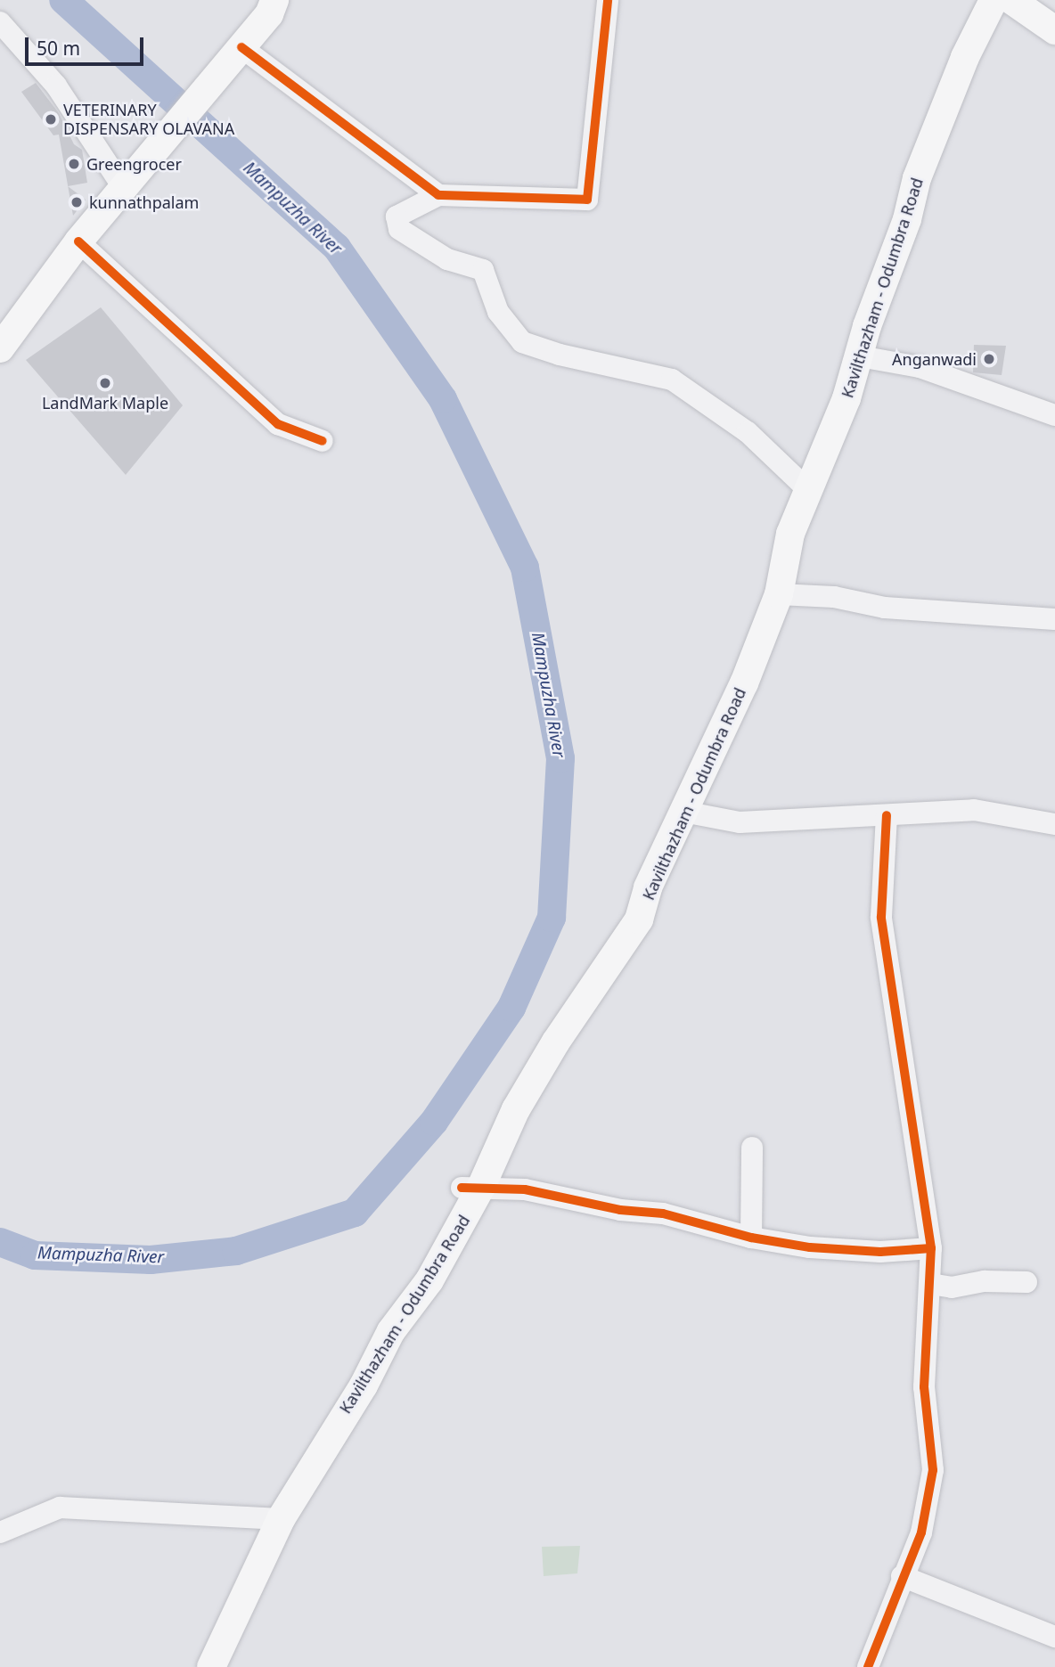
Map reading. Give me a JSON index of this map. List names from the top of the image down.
{
  "streets": {
    "main road": ["Kavilthazham - Odumbra Road"]
  },
  "water": ["Mampuzha River"],
  "places": [
    "VETERINARY DISPENSARY OLAVANA",
    "Greengrocer",
    "kunnathpalam",
    "Anganwadi",
    "LandMark Maple"
  ],
  "scale_bar": "50 m"
}
